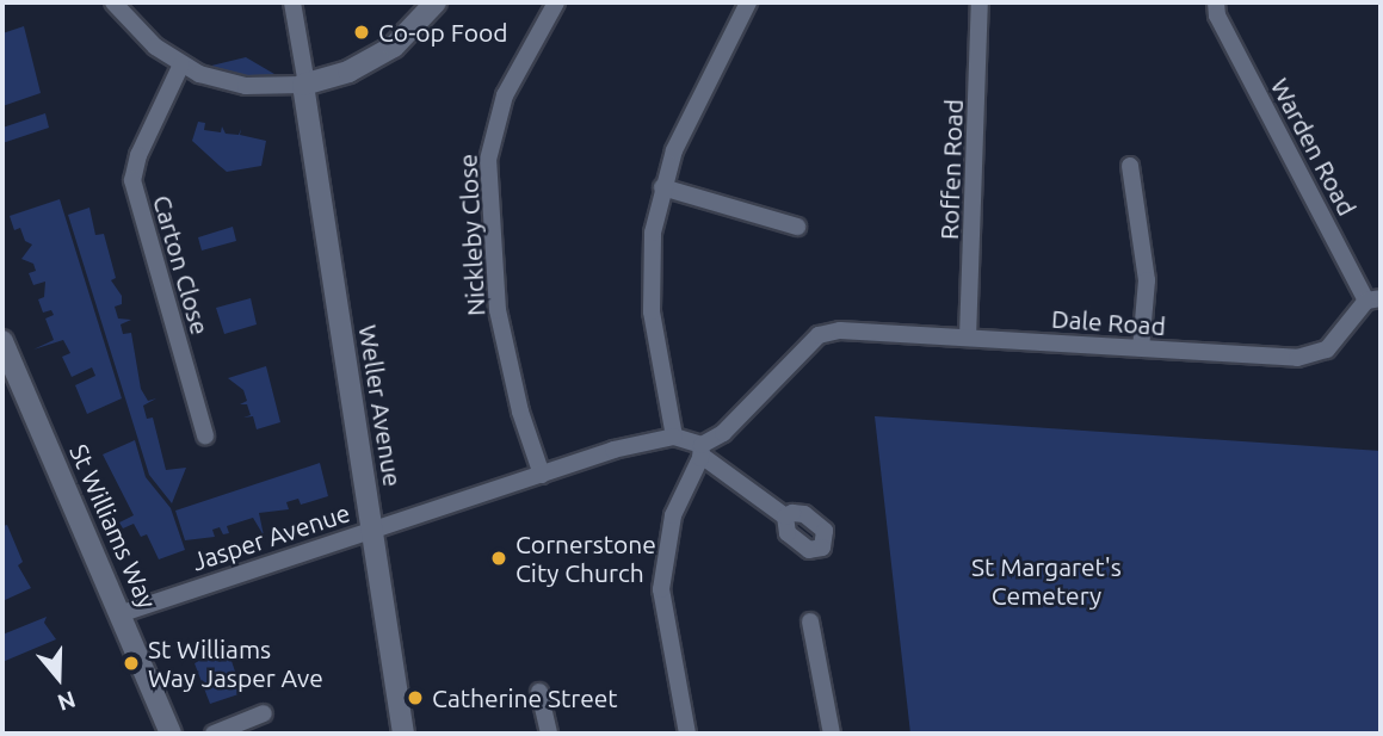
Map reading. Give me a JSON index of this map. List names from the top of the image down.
{
  "streets": {
    "street": [
      "Warden Road",
      "Roffen Road",
      "Nickleby Close",
      "Carton Close",
      "Dale Road",
      "Weller Avenue",
      "St Williams Way",
      "Jasper Avenue"
    ]
  },
  "crossings": [
    ["Warden Road", "Dale Road"],
    ["Roffen Road", "Dale Road"],
    ["Nickleby Close", "Jasper Avenue"],
    ["Weller Avenue", "Jasper Avenue"],
    ["St Williams Way", "Jasper Avenue"]
  ],
  "parks": ["St Margaret's Cemetery"],
  "places": [
    "Co-op Food",
    "Cornerstone City Church",
    "St Williams Way Jasper Ave",
    "Catherine Street"
  ],
  "north": "bottom"
}
